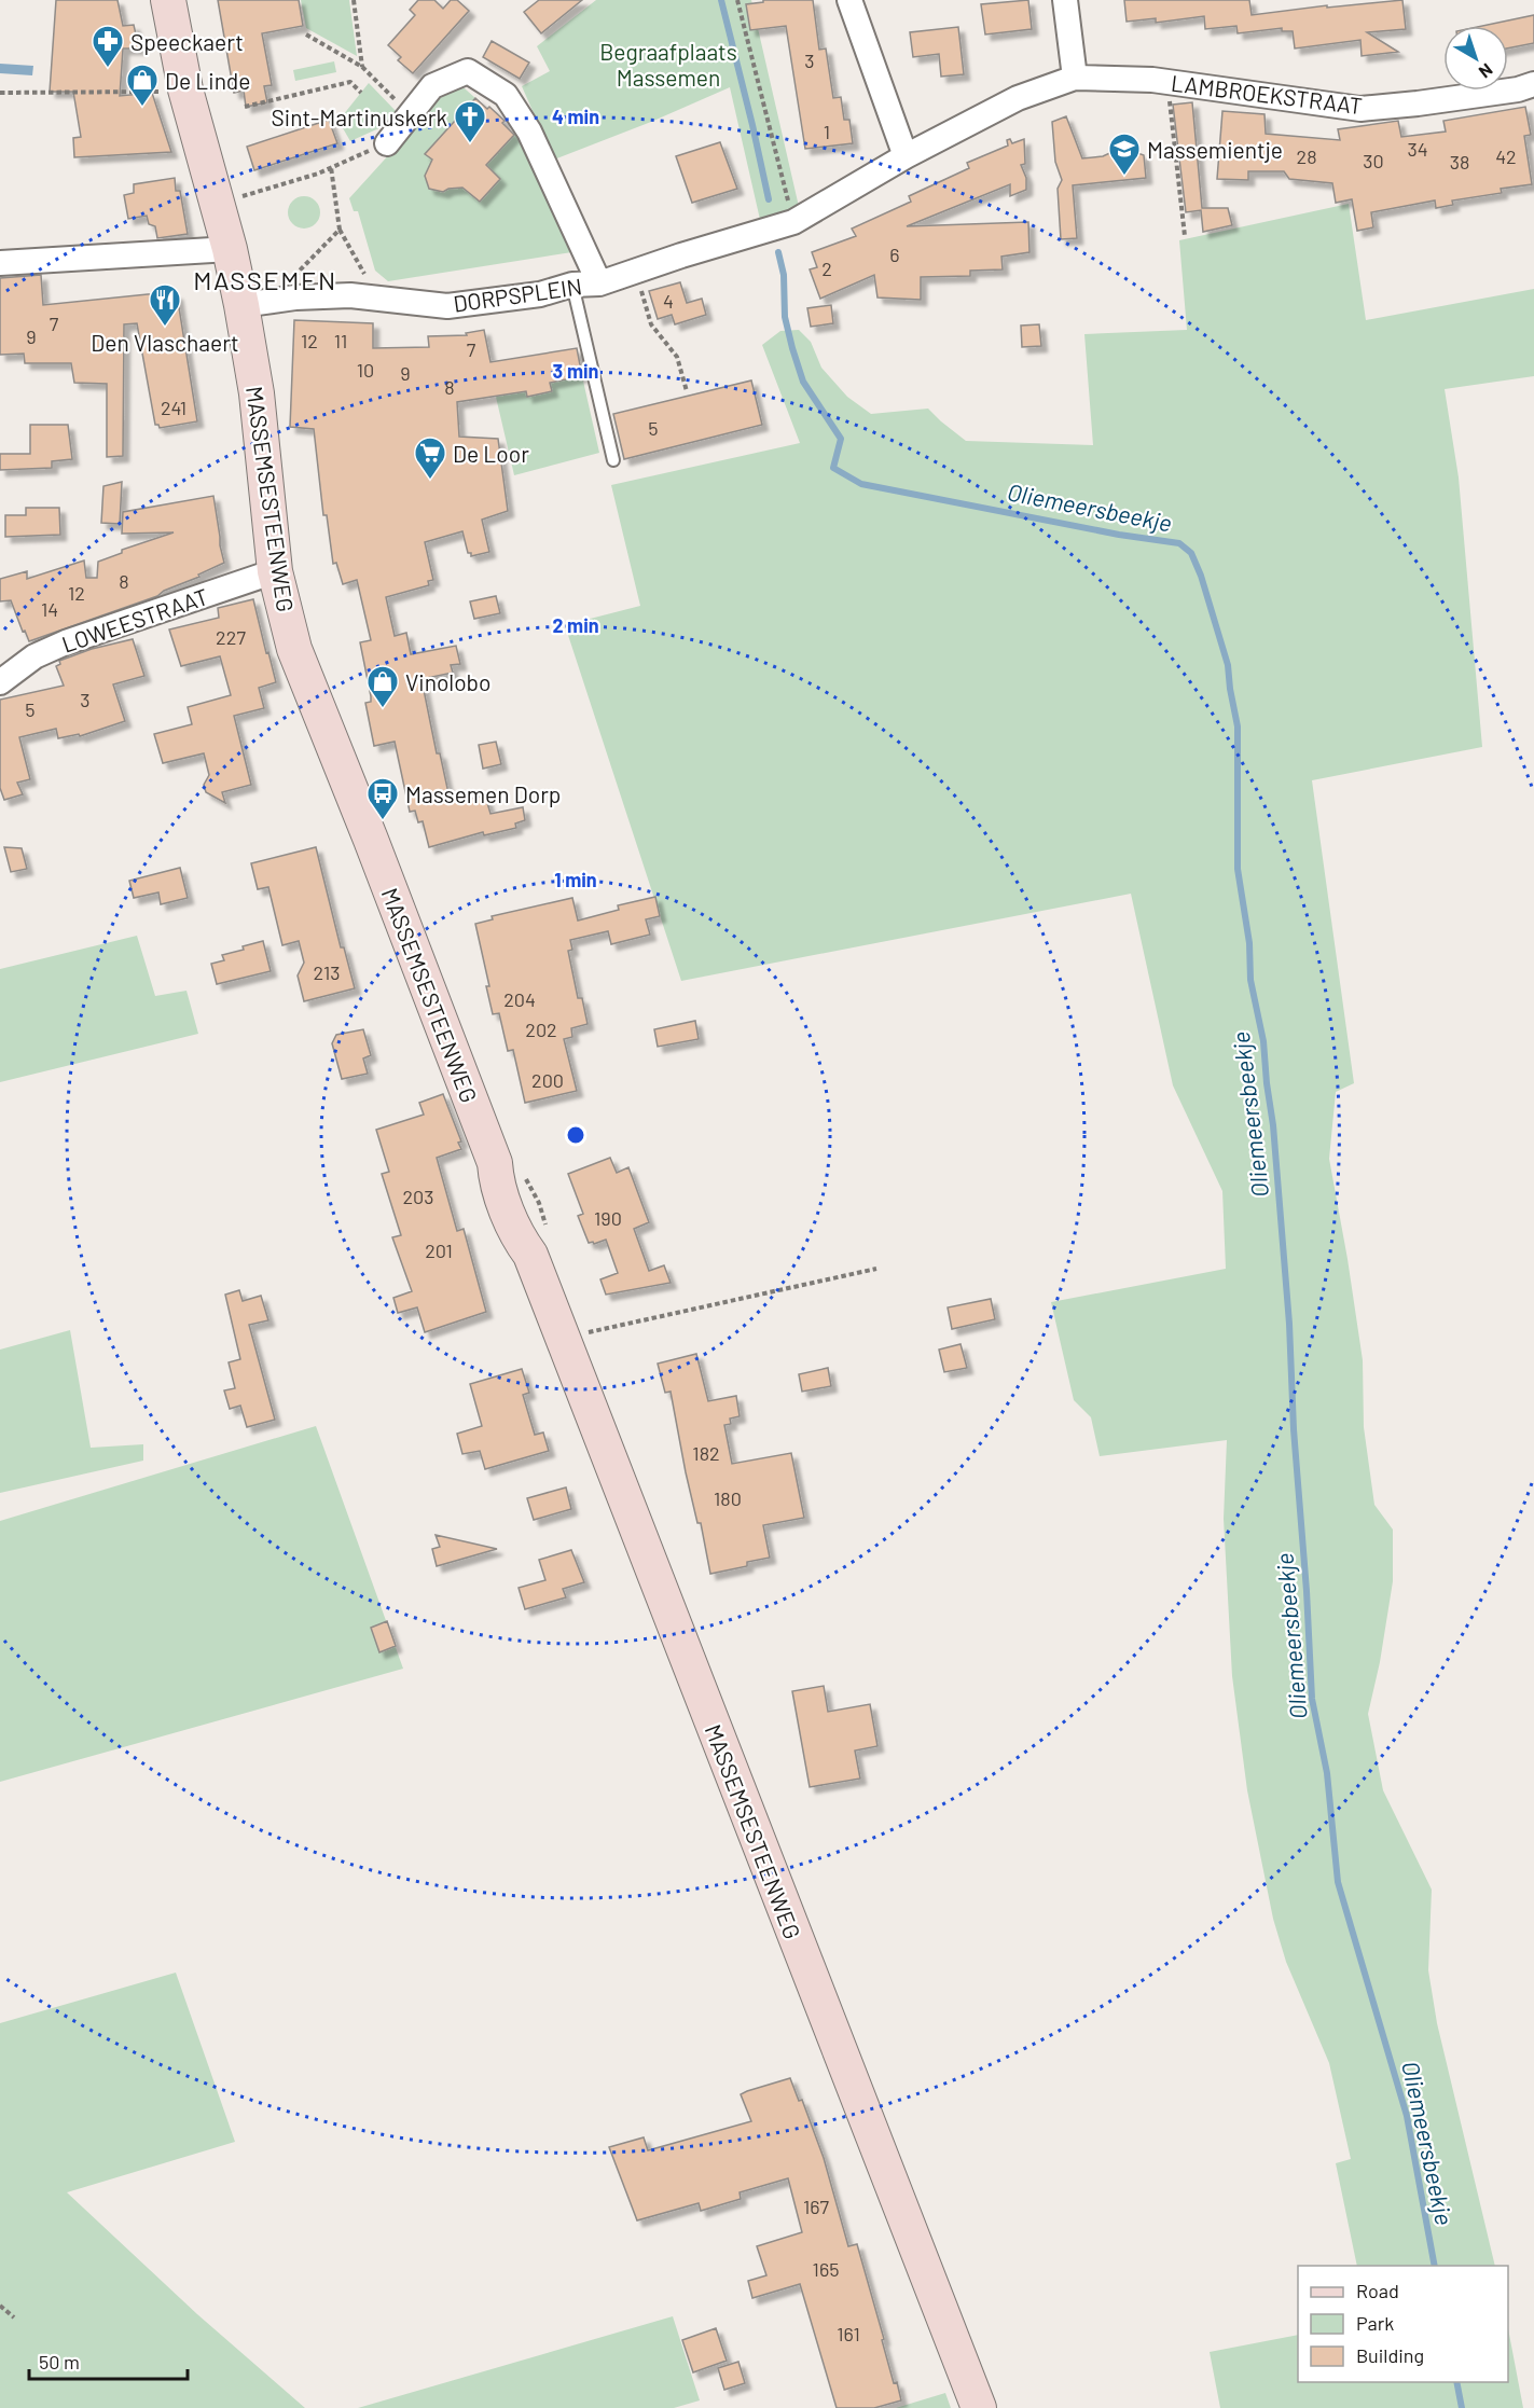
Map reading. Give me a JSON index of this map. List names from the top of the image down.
{
  "streets": {
    "main road": ["MASSEMSESTEENWEG"],
    "street": ["LAMBROEKSTRAAT", "DORPSPLEIN", "LOWEESTRAAT"]
  },
  "crossings": [
    ["LAMBROEKSTRAAT", "DORPSPLEIN"],
    ["DORPSPLEIN", "MASSEMSESTEENWEG"],
    ["MASSEMSESTEENWEG", "LOWEESTRAAT"]
  ],
  "districts": ["MASSEMEN"],
  "water": ["Oliemeersbeekje"],
  "parks": ["Begraafplaats Massemen"],
  "places": {
    "pharmacy": ["Speeckaert"],
    "shop": ["De Linde", "Vinolobo"],
    "church": ["Sint-Martinuskerk"],
    "school or university": ["Massemientje"],
    "restaurant": ["Den Vlaschaert"],
    "supermarket": ["De Loor"],
    "bus stop": ["Massemen Dorp"]
  },
  "house_numbers": [
    "3",
    "1",
    "34",
    "28",
    "42",
    "30",
    "38",
    "6",
    "2",
    "4",
    "7",
    "9",
    "12",
    "11",
    "7",
    "10",
    "9",
    "8",
    "241",
    "5",
    "8",
    "12",
    "14",
    "227",
    "3",
    "5",
    "213",
    "204",
    "202",
    "200",
    "203",
    "190",
    "201",
    "182",
    "180",
    "167",
    "165",
    "161"
  ],
  "legend": ["Road", "Park", "Building"],
  "scale_bar": "50 m",
  "north": "bottom right",
  "rings": [
    "4 min",
    "3 min",
    "2 min",
    "1 min"
  ]
}
